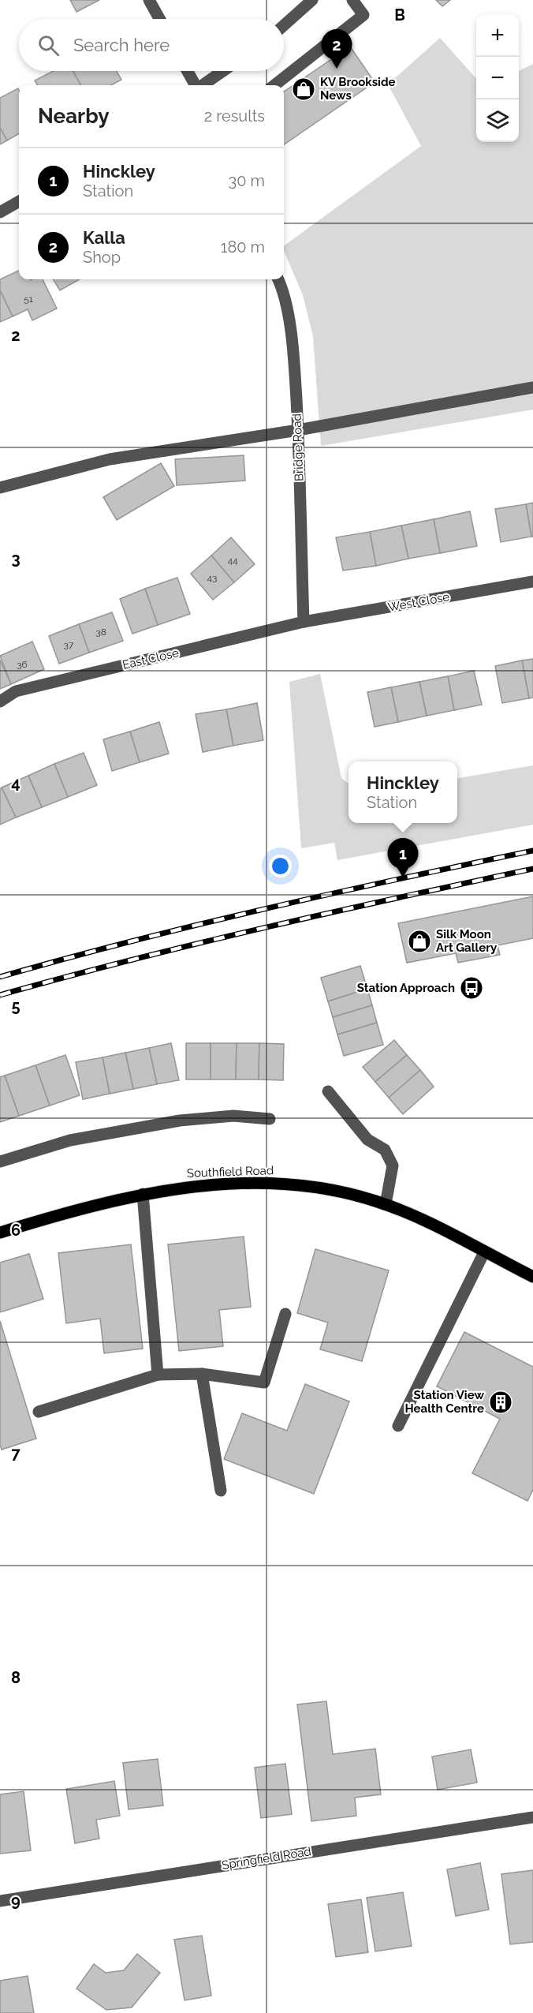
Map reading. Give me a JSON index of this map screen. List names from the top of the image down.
{
  "streets": {
    "main road": ["Southfield Road"],
    "street": [
      "Bridge Road",
      "West Close",
      "East Close",
      "Springfield Road"
    ]
  },
  "crossings": [
    ["Bridge Road", "West Close"],
    ["Bridge Road", "East Close"],
    ["West Close", "East Close"]
  ],
  "places": {
    "shop": ["KV Brookside News", "Silk Moon Art Gallery"],
    "bus stop": ["Station Approach"],
    "building": ["Station View Health Centre"]
  },
  "house_numbers": [
    "51",
    "44",
    "43",
    "38",
    "37",
    "36"
  ],
  "page": {
    "map_buttons": ["+", "−"],
    "search": "Search here",
    "pins": ["2", "1"],
    "heading": ["Nearby", "2 results"],
    "list": [
      {
        "mark": "1",
        "name": "Hinckley",
        "note": "Station",
        "value": "30 m"
      },
      {
        "mark": "2",
        "name": "Kalla",
        "note": "Shop",
        "value": "180 m"
      }
    ],
    "popup": ["Hinckley", "Station"]
  },
  "grid": {
    "columns": ["B"],
    "rows": [
      "2",
      "3",
      "4",
      "5",
      "6",
      "7",
      "8",
      "9"
    ]
  }
}
